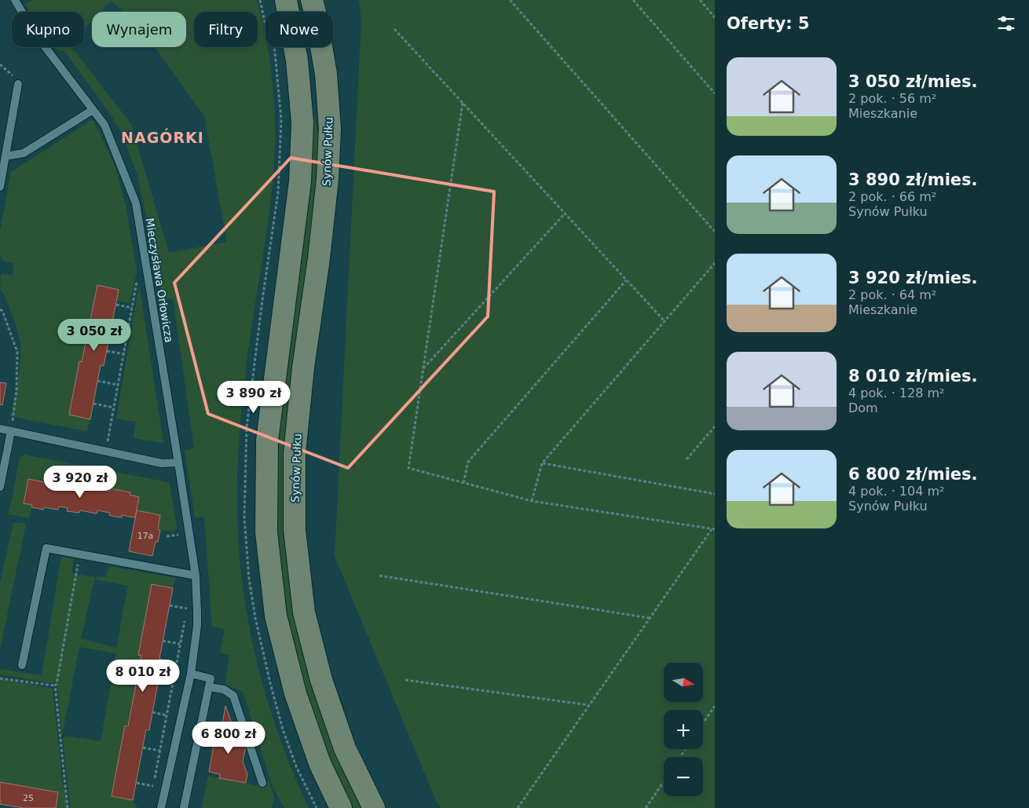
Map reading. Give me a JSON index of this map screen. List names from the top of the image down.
{
  "streets": {
    "main road": ["Synów Pułku"],
    "lane": ["Mieczysława Orłowicza"]
  },
  "districts": ["NAGÓRKI"],
  "house_numbers": ["17a", "25"],
  "north": "right",
  "page": {
    "heading": "Oferty: 5",
    "chip": [
      "Kupno",
      "Wynajem",
      "Filtry",
      "Nowe"
    ],
    "list": [
      {
        "name": "3 050 zł/mies.",
        "note": "2 pok. · 56 m² · Mieszkanie"
      },
      {
        "name": "3 890 zł/mies.",
        "note": "2 pok. · 66 m² · Synów Pułku"
      },
      {
        "name": "3 920 zł/mies.",
        "note": "2 pok. · 64 m² · Mieszkanie"
      },
      {
        "name": "8 010 zł/mies.",
        "note": "4 pok. · 128 m² · Dom"
      },
      {
        "name": "6 800 zł/mies.",
        "note": "4 pok. · 104 m² · Synów Pułku"
      }
    ],
    "price": [
      "3 050 zł",
      "3 890 zł",
      "3 920 zł",
      "8 010 zł",
      "6 800 zł"
    ],
    "map_buttons": ["+", "−"]
  }
}
